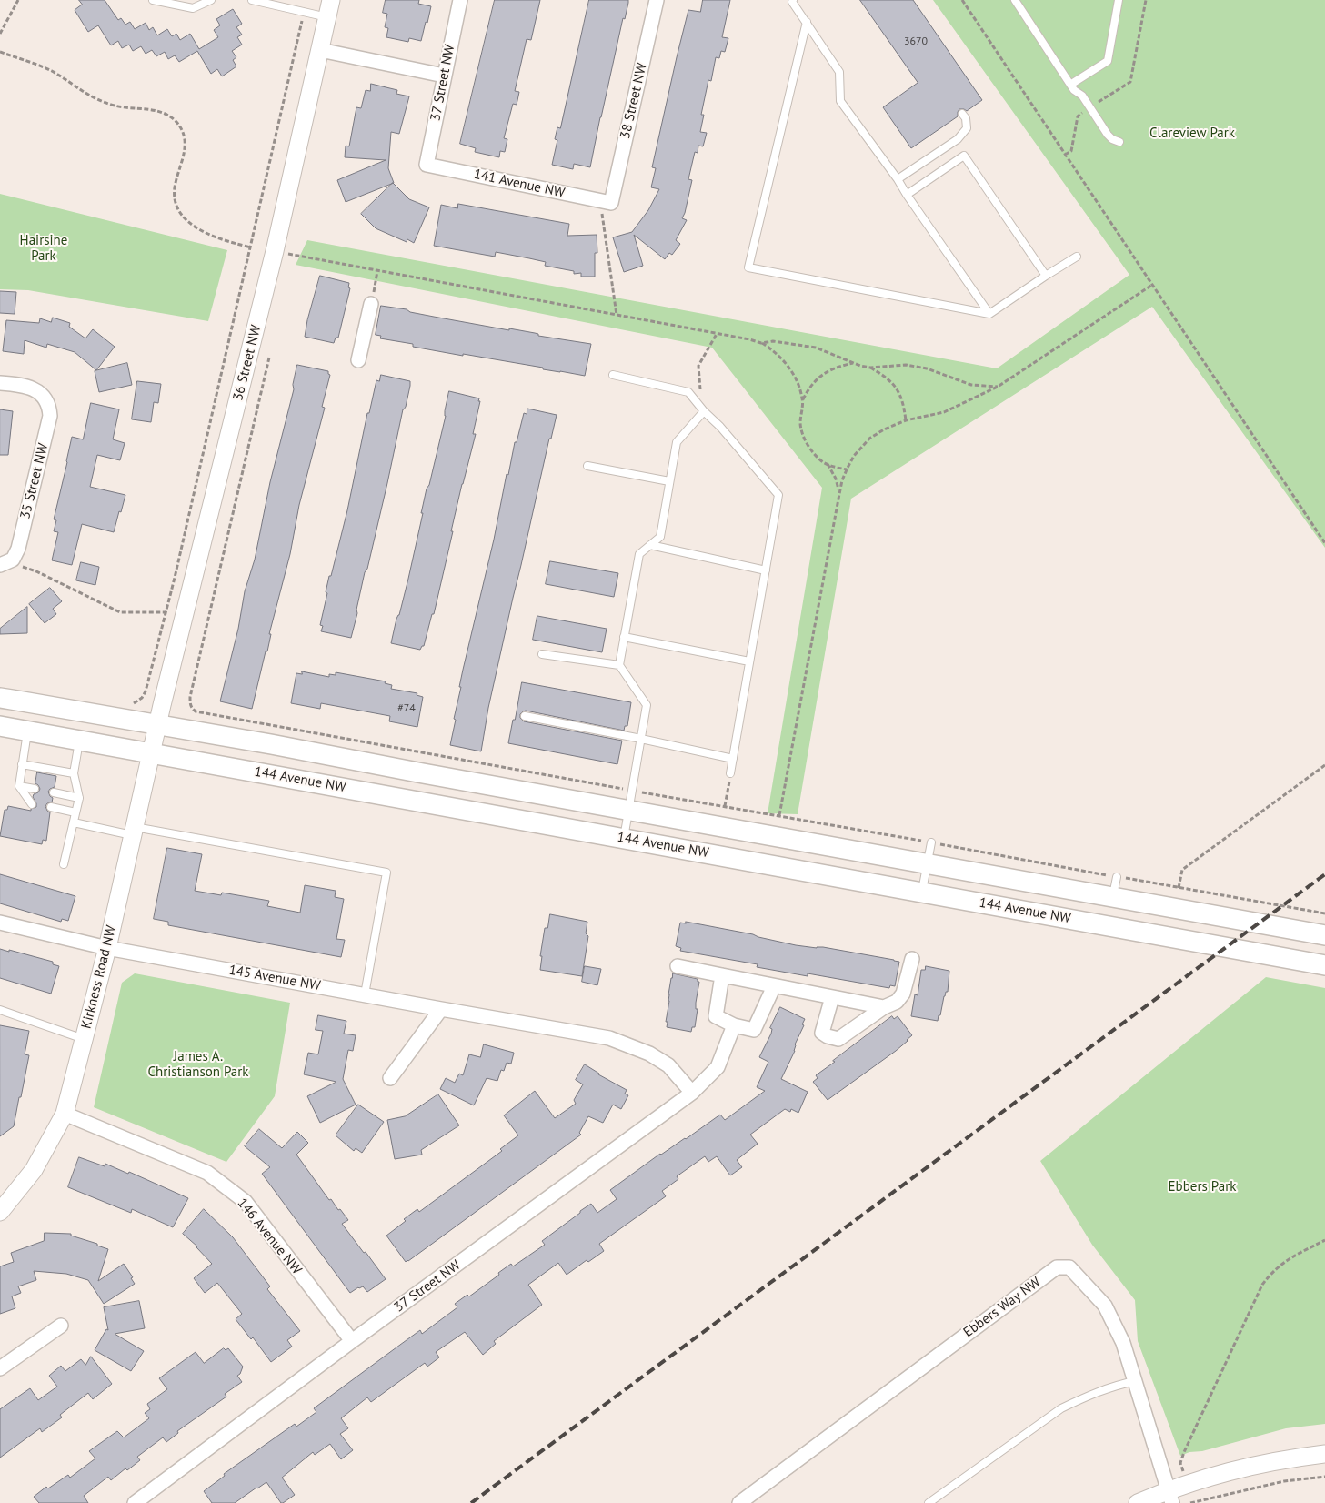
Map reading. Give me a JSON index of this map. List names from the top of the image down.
{
  "streets": {
    "main road": ["144 Avenue NW"],
    "street": [
      "37 Street NW",
      "38 Street NW",
      "141 Avenue NW",
      "36 Street NW",
      "35 Street NW",
      "Kirkness Road NW",
      "145 Avenue NW",
      "146 Avenue NW",
      "Ebbers Way NW"
    ]
  },
  "crossings": [
    ["37 Street NW", "141 Avenue NW"],
    ["37 Street NW", "145 Avenue NW"],
    ["37 Street NW", "146 Avenue NW"],
    ["38 Street NW", "141 Avenue NW"],
    ["36 Street NW", "144 Avenue NW"],
    ["36 Street NW", "Kirkness Road NW"],
    ["144 Avenue NW", "Kirkness Road NW"],
    ["Kirkness Road NW", "145 Avenue NW"],
    ["Kirkness Road NW", "146 Avenue NW"]
  ],
  "parks": [
    "Clareview Park",
    "Hairsine Park",
    "James A. Christianson Park",
    "Ebbers Park"
  ],
  "house_numbers": ["3670", "#74"]
}
